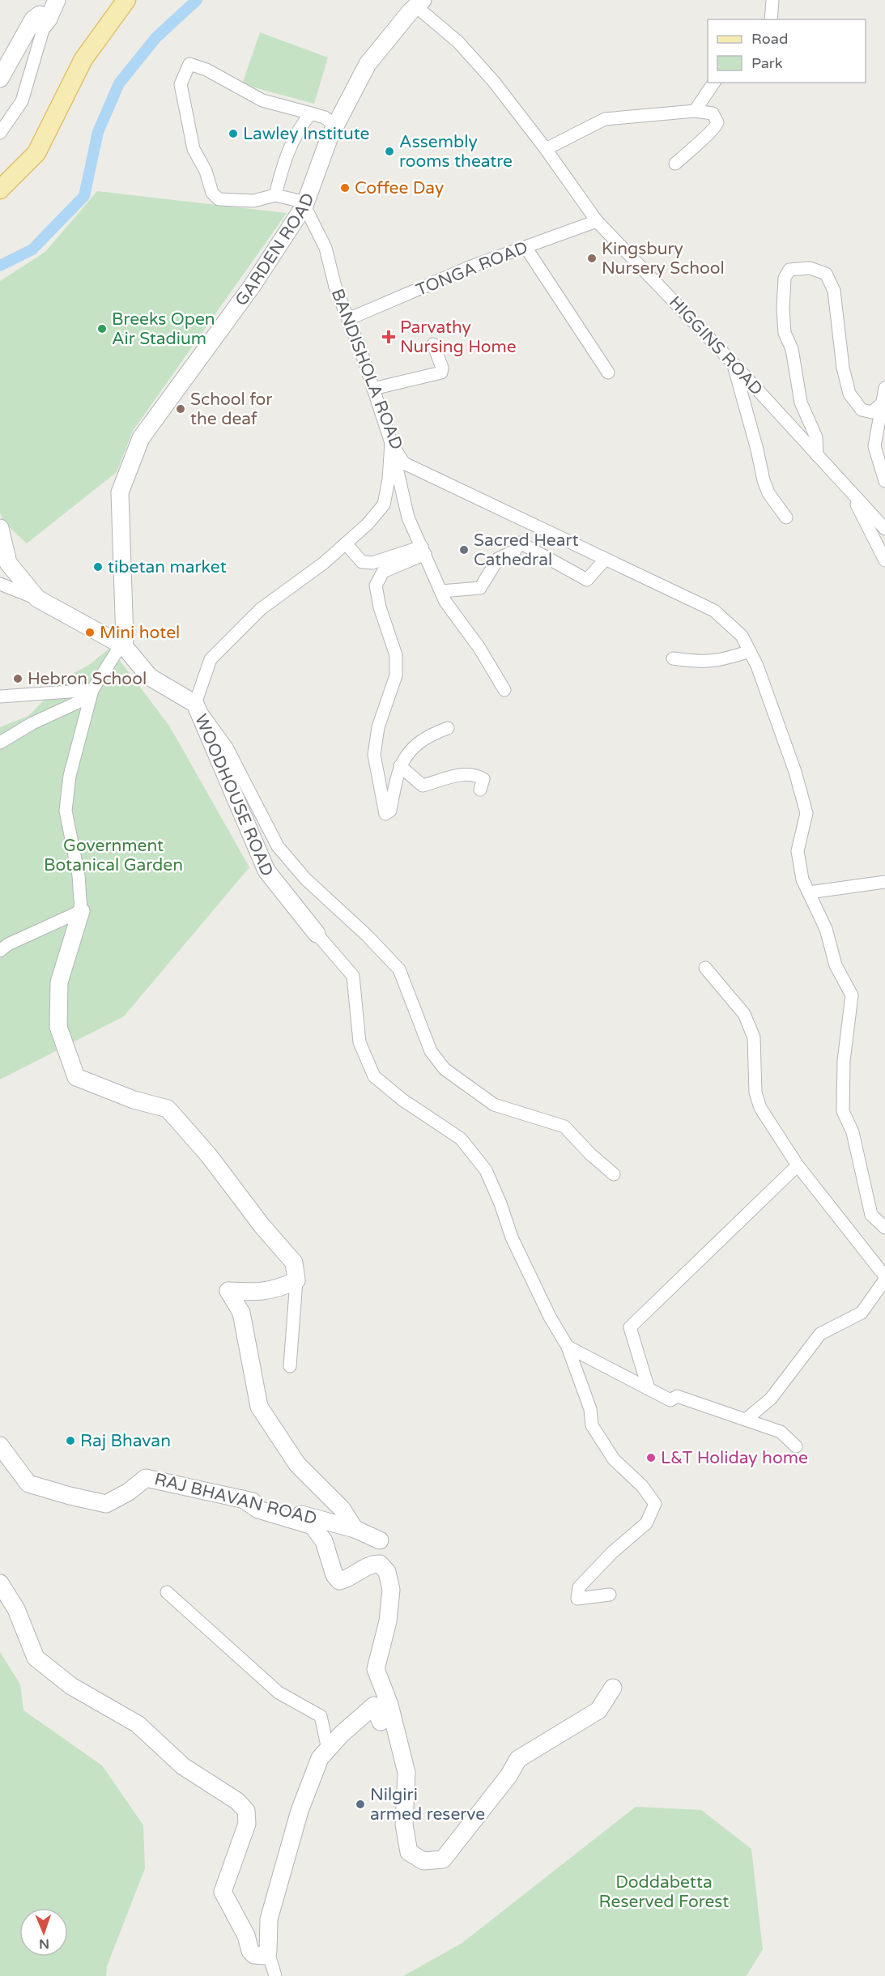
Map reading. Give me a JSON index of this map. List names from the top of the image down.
{
  "streets": {
    "street": [
      "GARDEN ROAD",
      "TONGA ROAD",
      "HIGGINS ROAD",
      "BANDISHOLA ROAD",
      "WOODHOUSE ROAD",
      "RAJ BHAVAN ROAD"
    ]
  },
  "crossings": [
    ["GARDEN ROAD", "HIGGINS ROAD"],
    ["GARDEN ROAD", "BANDISHOLA ROAD"],
    ["GARDEN ROAD", "WOODHOUSE ROAD"],
    ["TONGA ROAD", "HIGGINS ROAD"],
    ["TONGA ROAD", "BANDISHOLA ROAD"]
  ],
  "parks": ["Government Botanical Garden", "Doddabetta Reserved Forest"],
  "places": {
    "other": [
      "Lawley Institute",
      "Assembly rooms theatre",
      "Coffee Day",
      "Kingsbury Nursery School",
      "Breeks Open Air Stadium",
      "School for the deaf",
      "Sacred Heart Cathedral",
      "tibetan market",
      "Mini hotel",
      "Hebron School",
      "Raj Bhavan",
      "L&T Holiday home",
      "Nilgiri armed reserve"
    ],
    "health": ["Parvathy Nursing Home"]
  },
  "legend": ["Road", "Park"],
  "north": "bottom"
}
